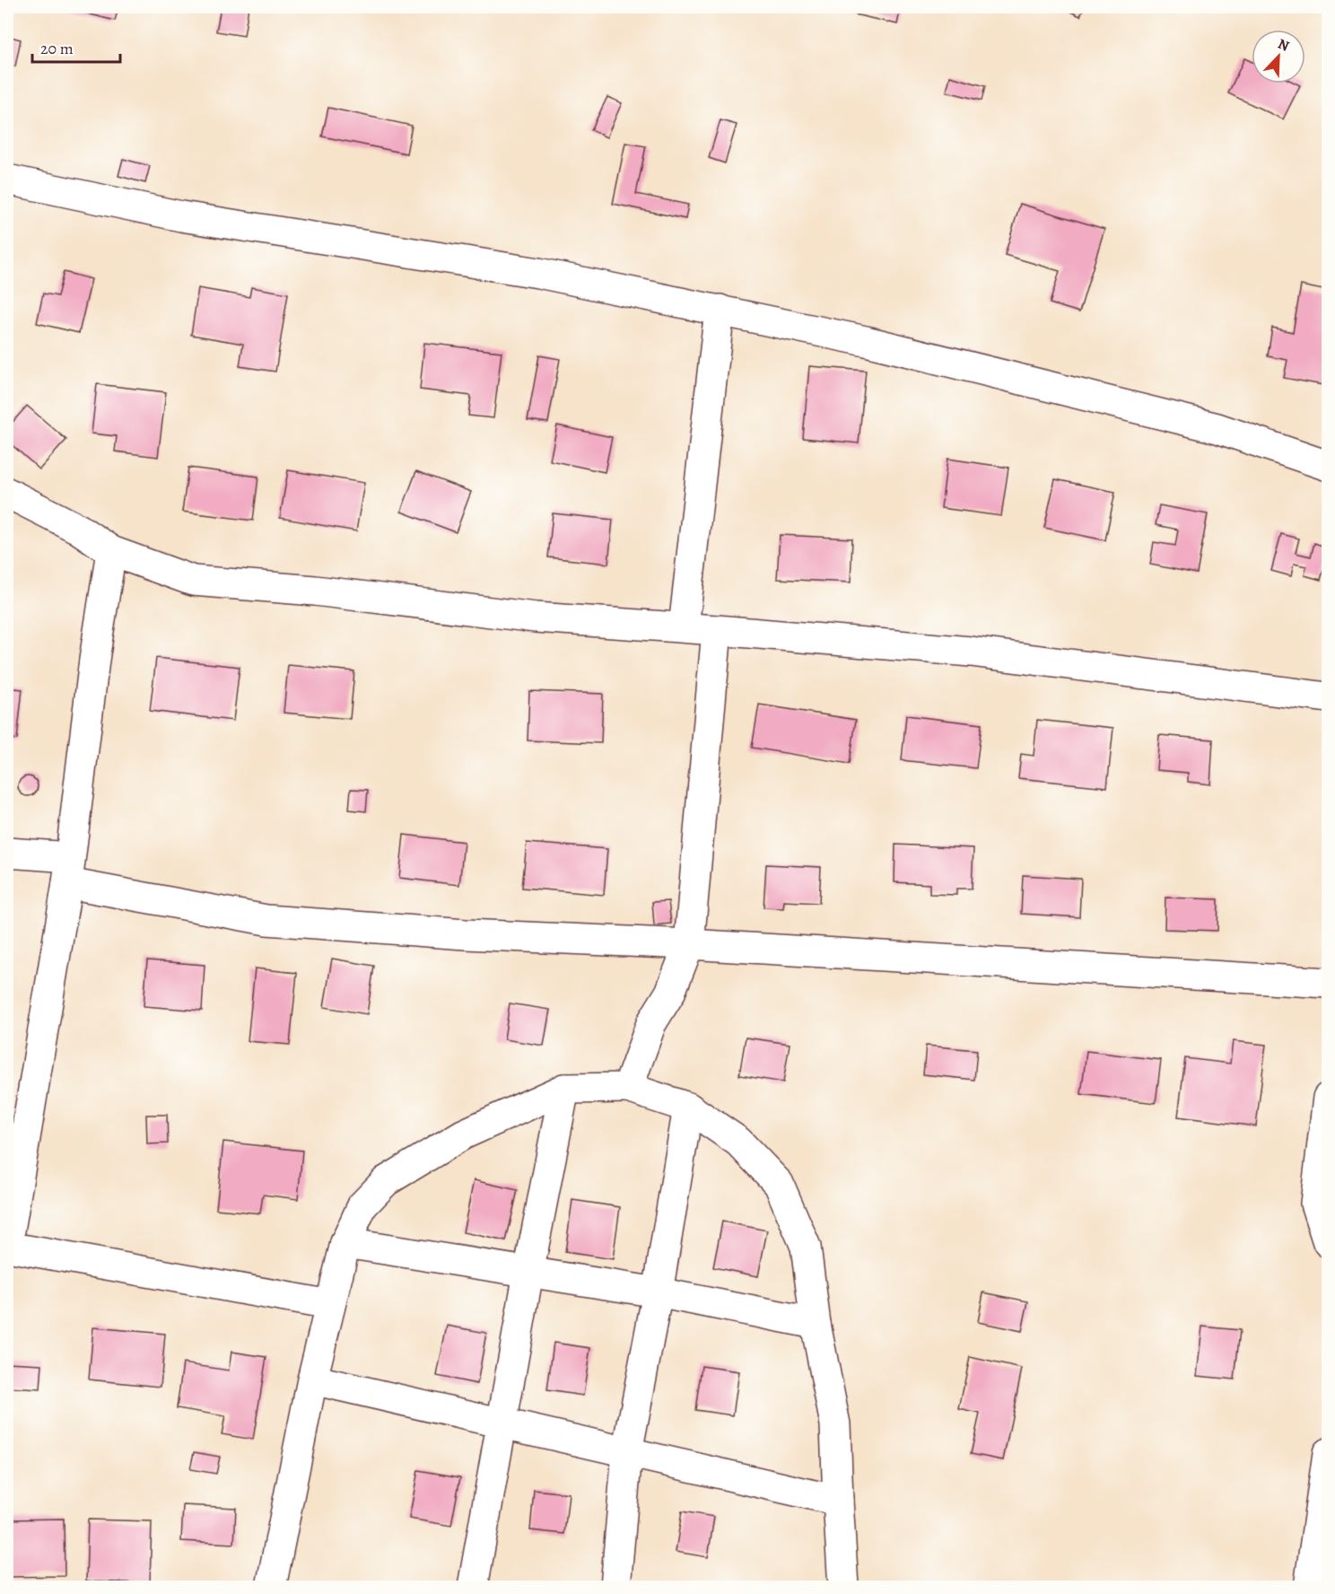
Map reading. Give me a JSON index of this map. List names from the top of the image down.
{
  "scale_bar": "20 m",
  "north": "top right"
}
